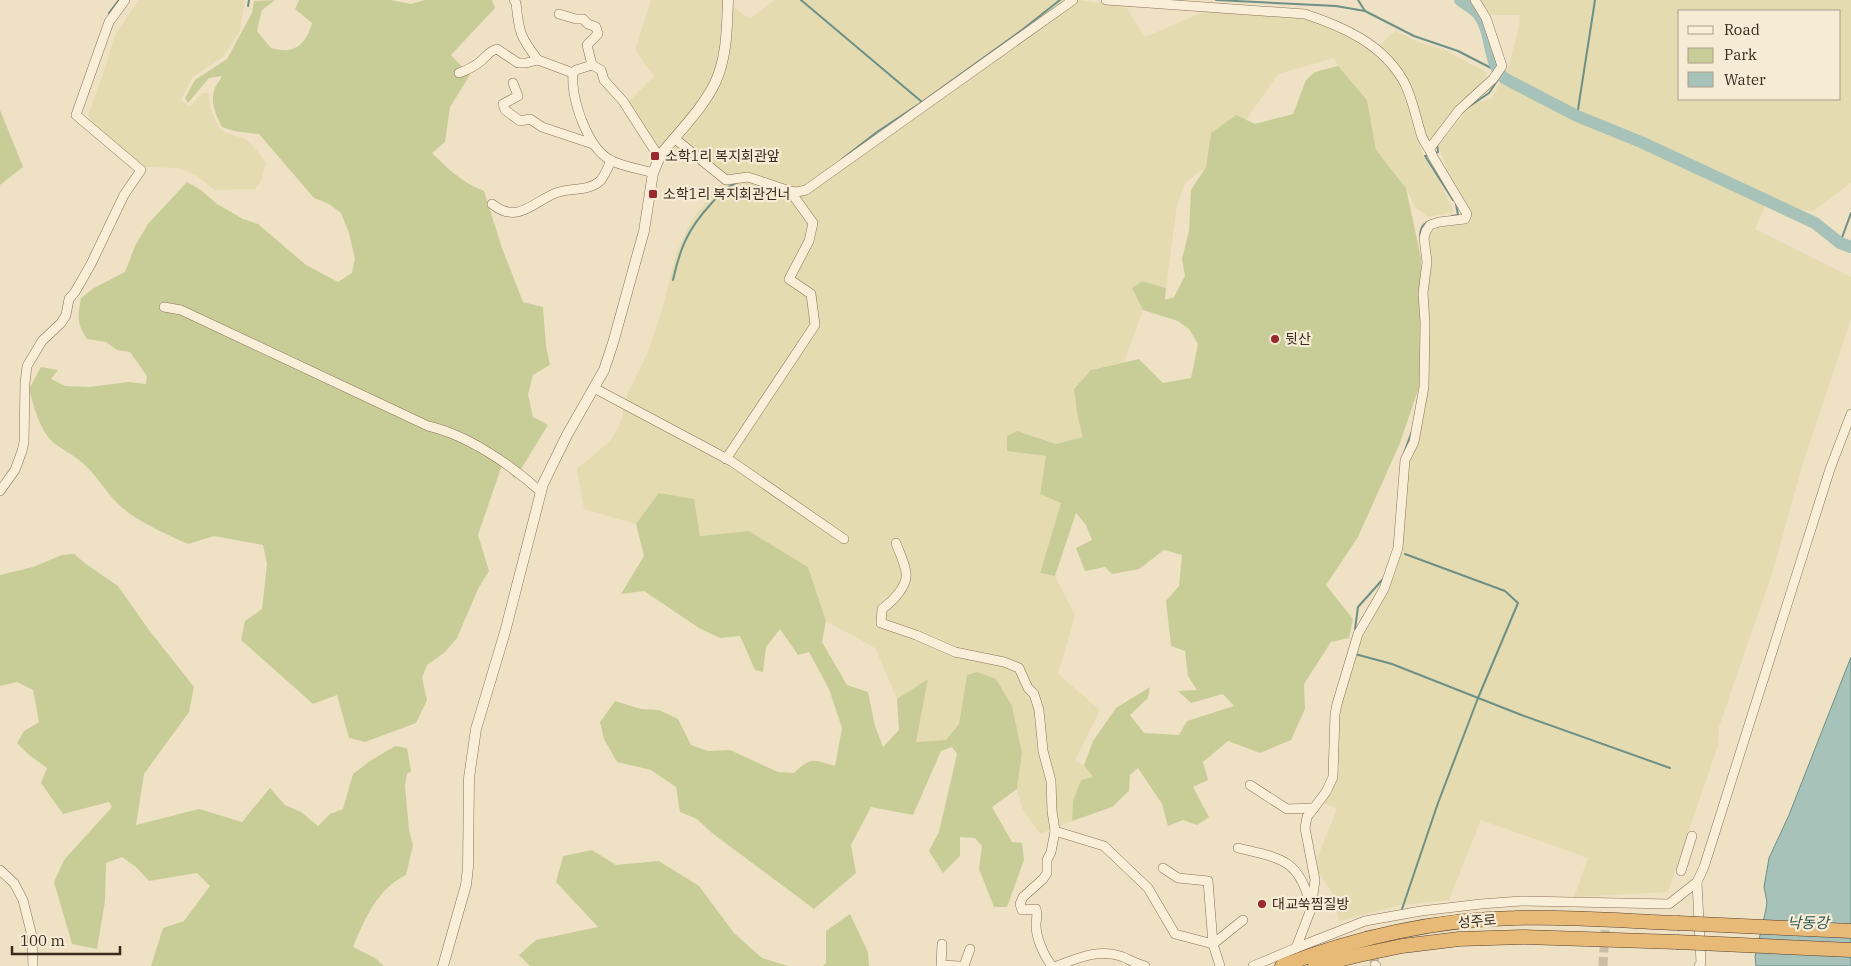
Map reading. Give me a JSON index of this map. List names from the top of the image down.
{
  "streets": {
    "highway": ["성주로"]
  },
  "water": ["낙동강"],
  "places": {
    "transit": ["소학1리 복지회관앞", "소학1리 복지회관건너"],
    "other": ["뒷산", "대교쑥찜질방"]
  },
  "legend": ["Road", "Park", "Water"],
  "scale_bar": "100 m"
}
